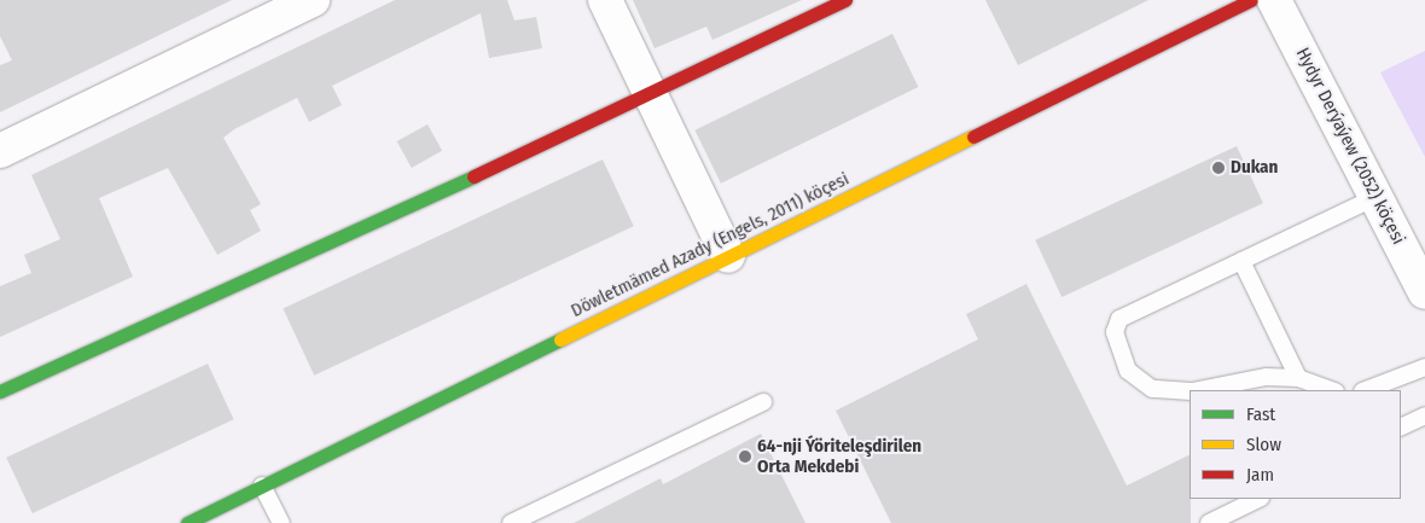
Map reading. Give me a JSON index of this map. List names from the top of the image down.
{
  "streets": {
    "street": ["Hydyr Derýaýew (2052) köçesi", "Döwletmämed Azady (Engels, 2011) köçesi"]
  },
  "places": ["Dukan", "64-nji Ýöriteleşdirilen Orta Mekdebi"],
  "legend": ["Fast", "Slow", "Jam"]
}
